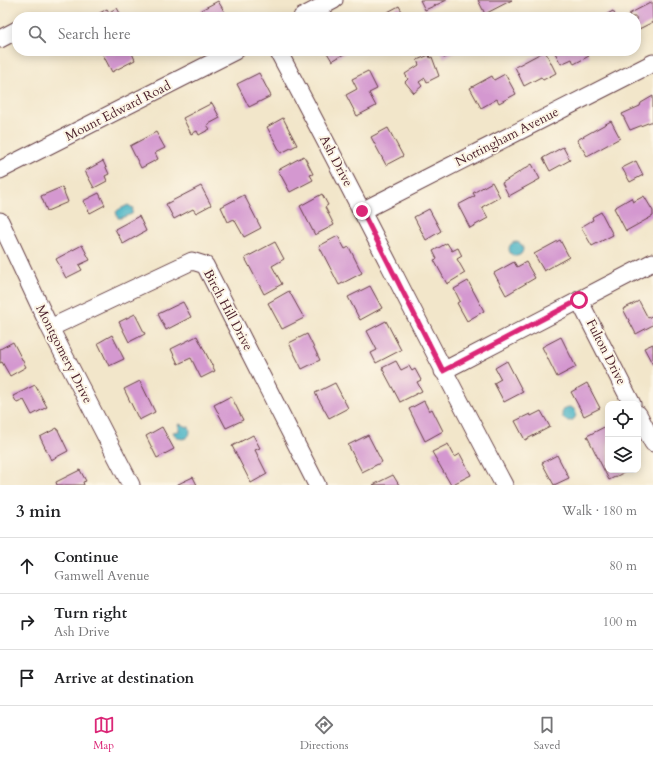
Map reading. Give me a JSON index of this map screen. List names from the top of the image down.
{
  "streets": {
    "street": [
      "Mount Edward Road",
      "Nottingham Avenue",
      "Ash Drive",
      "Birch Hill Drive",
      "Fulton Drive",
      "Montgomery Drive"
    ]
  },
  "crossings": [
    ["Nottingham Avenue", "Ash Drive"],
    ["Birch Hill Drive", "Montgomery Drive"]
  ],
  "page": {
    "search": "Search here",
    "heading": ["3 min", "Walk · 180 m"],
    "list": [
      ["Continue", "Gamwell Avenue", "80 m"],
      ["Turn right", "Ash Drive", "100 m"],
      "Arrive at destination"
    ],
    "nav": ["Map", "Directions", "Saved"]
  }
}
